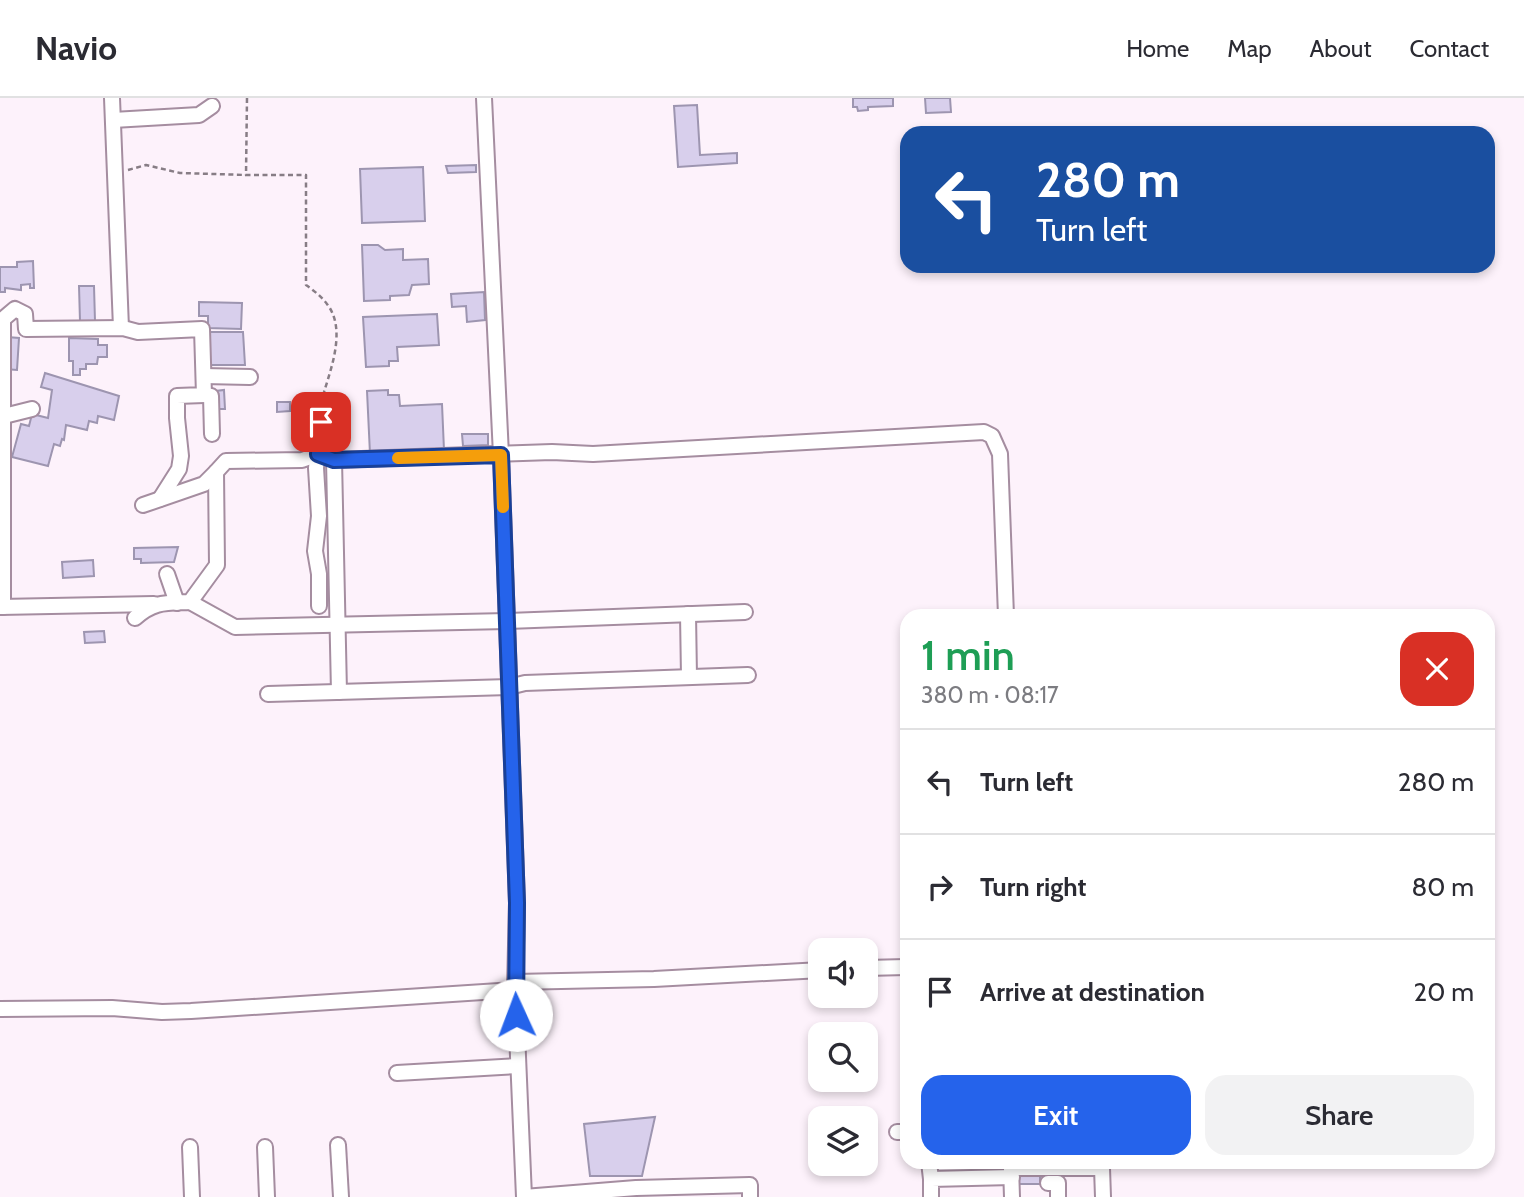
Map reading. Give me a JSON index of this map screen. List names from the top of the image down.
{
  "page": {
    "header": "Navio",
    "nav": [
      "Home",
      "Map",
      "About",
      "Contact"
    ],
    "turn": ["280 m", "Turn left"],
    "heading": ["1 min", "380 m · 08:17"],
    "list": [
      {
        "name": "Turn left",
        "value": "280 m"
      },
      {
        "name": "Turn right",
        "value": "80 m"
      },
      {
        "name": "Arrive at destination",
        "value": "20 m"
      }
    ],
    "buttons": ["Exit", "Share"]
  }
}
